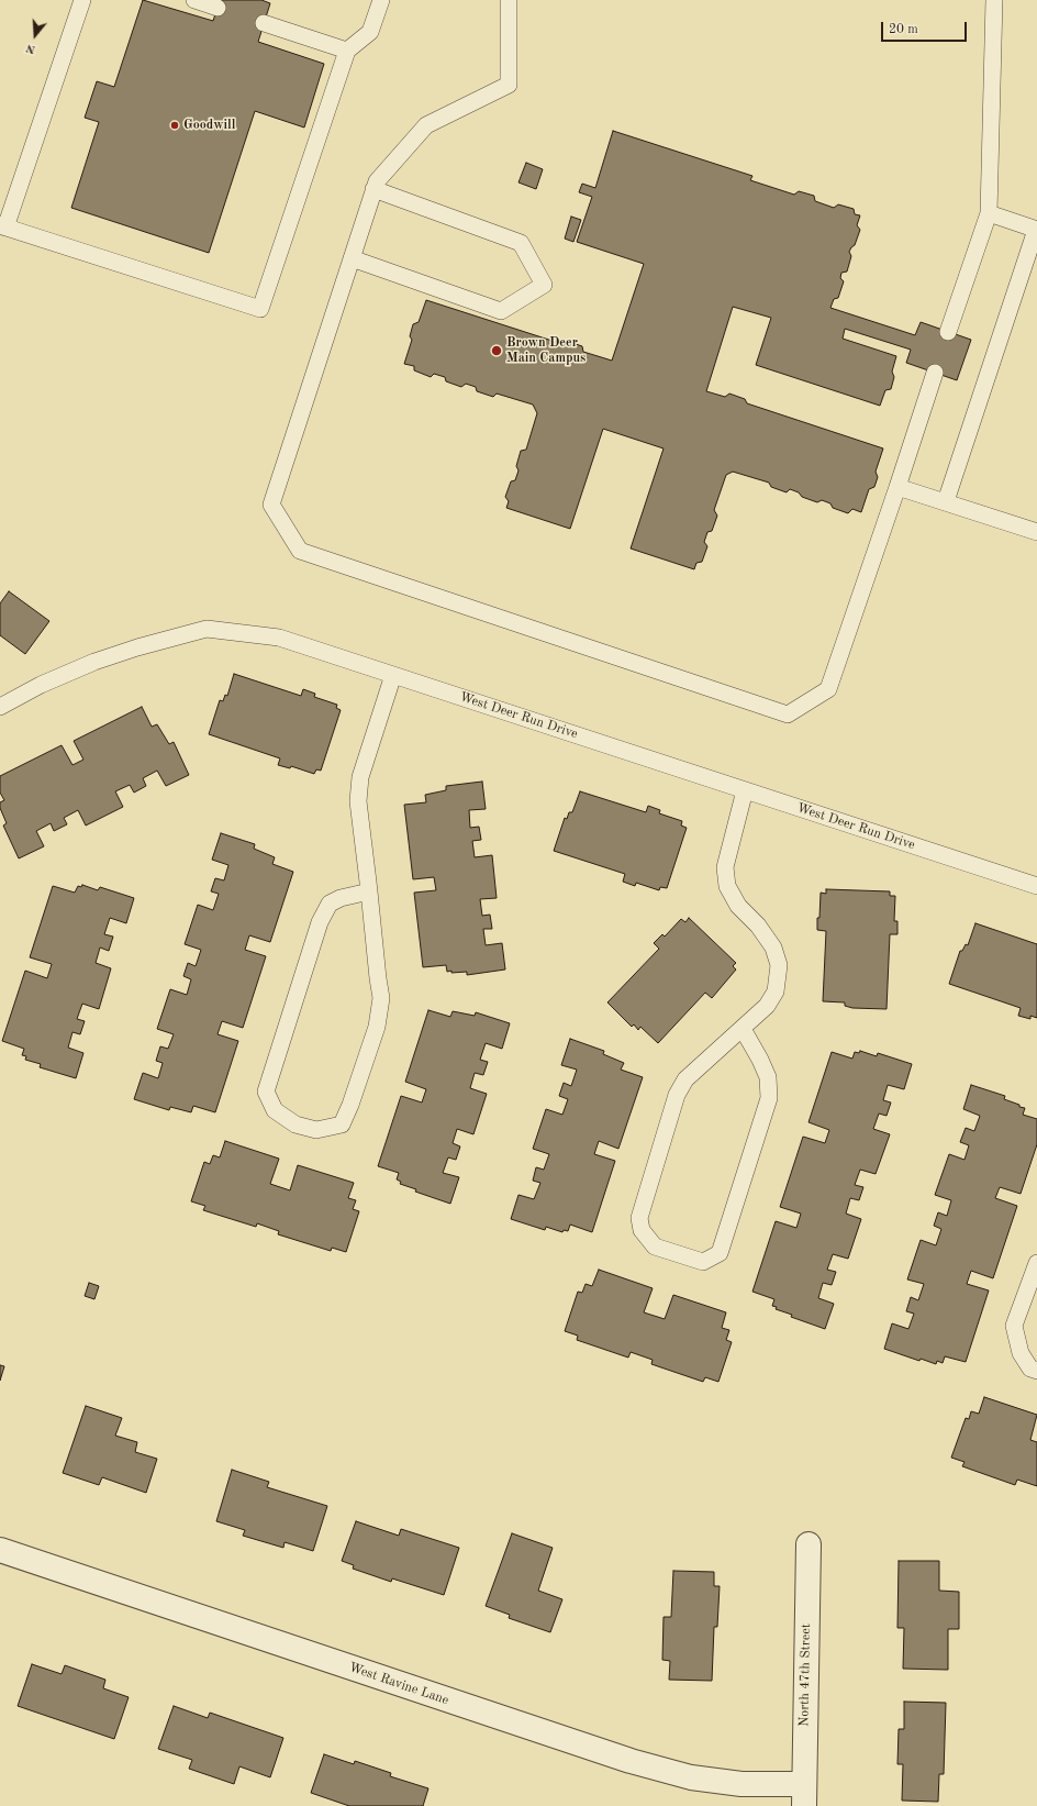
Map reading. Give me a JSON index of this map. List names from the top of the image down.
{
  "streets": {
    "street": ["North 47th Street", "West Ravine Lane"],
    "lane": ["West Deer Run Drive"]
  },
  "crossings": [
    ["North 47th Street", "West Ravine Lane"]
  ],
  "places": ["Goodwill", "Brown Deer Main Campus"],
  "scale_bar": "20 m",
  "north": "bottom"
}
